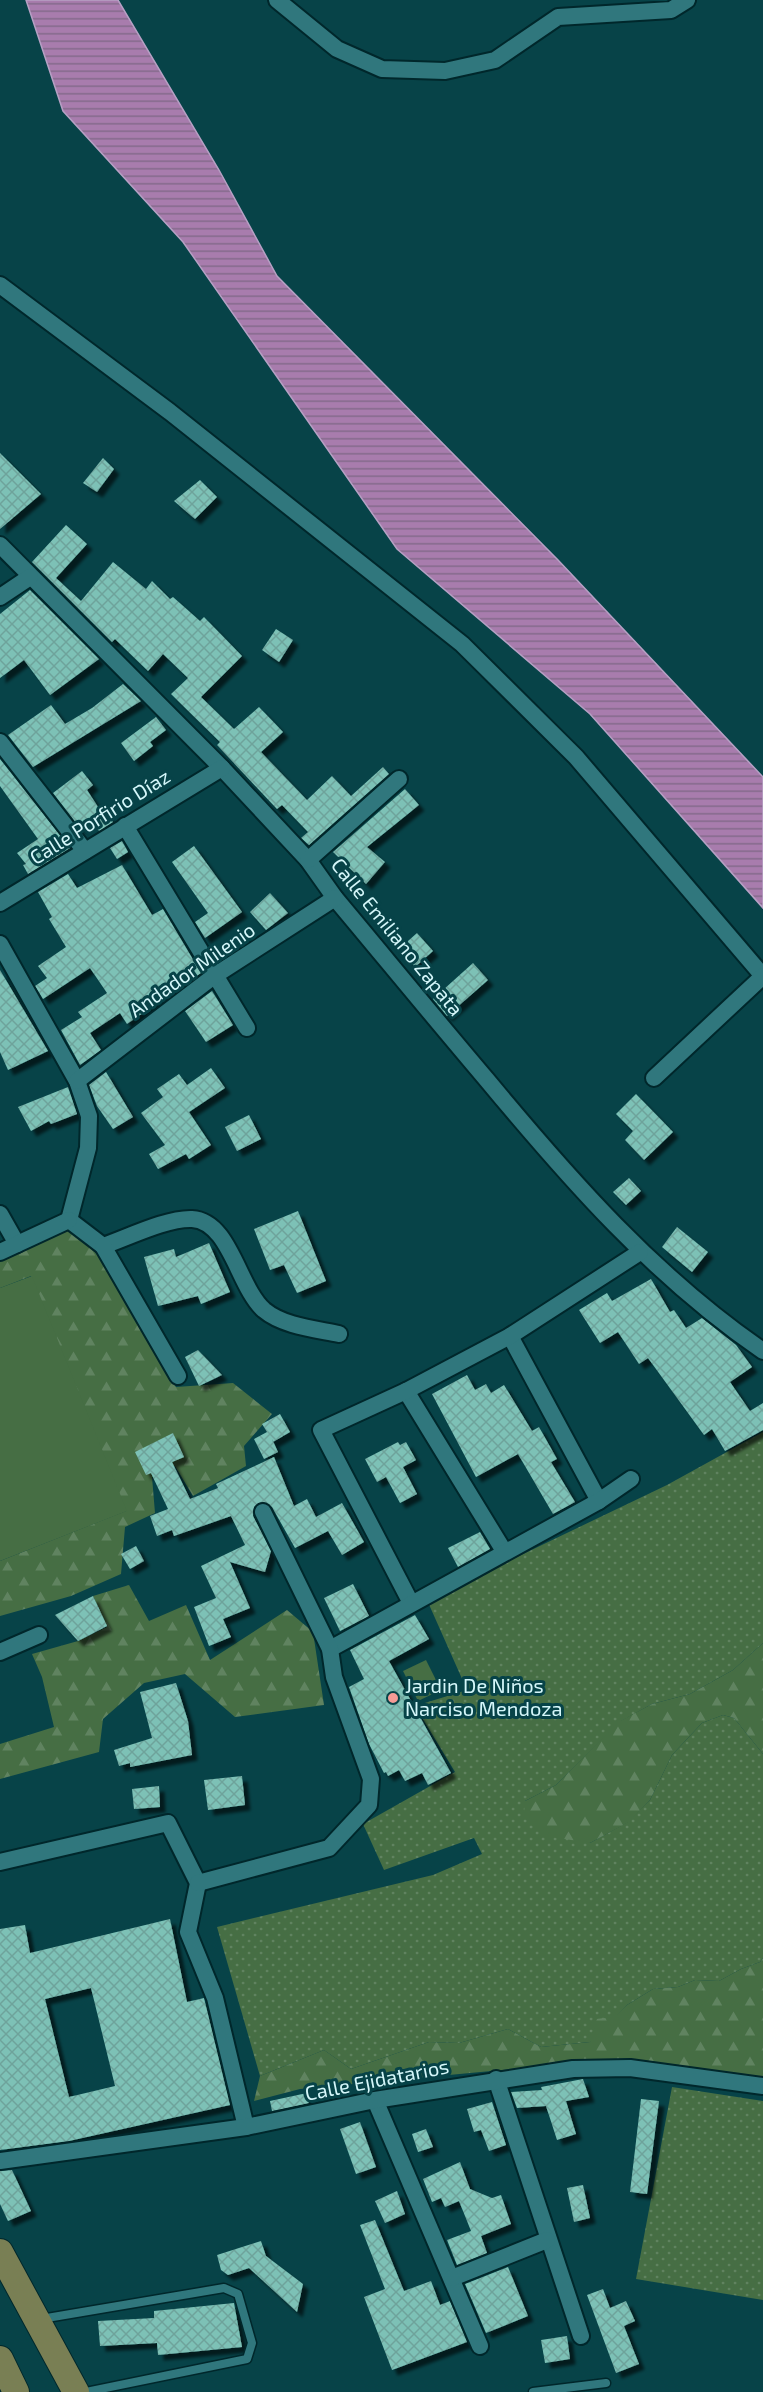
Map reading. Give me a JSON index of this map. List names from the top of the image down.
{
  "streets": {
    "street": [
      "Calle Porfirio Díaz",
      "Calle Emiliano Zapata",
      "Andador Milenio",
      "Calle Ejidatarios"
    ]
  },
  "crossings": [
    ["Calle Porfirio Díaz", "Calle Emiliano Zapata"],
    ["Calle Emiliano Zapata", "Andador Milenio"]
  ],
  "places": ["Jardin De Niños Narciso Mendoza"]
}
